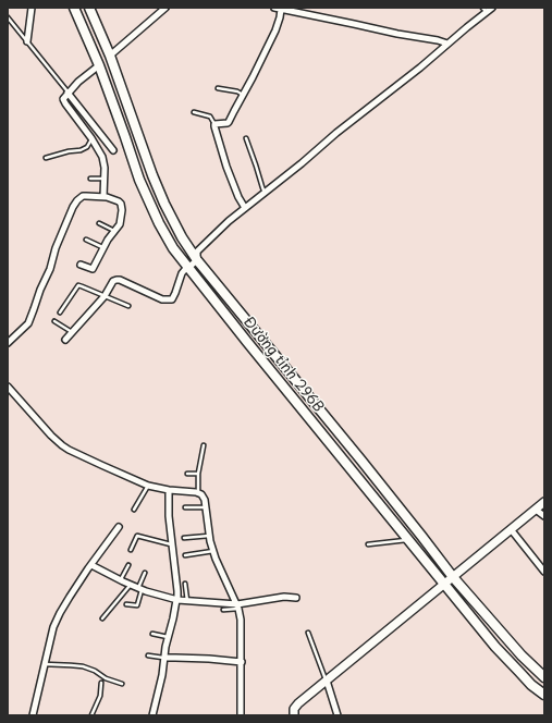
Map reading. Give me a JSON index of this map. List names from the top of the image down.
{
  "streets": {
    "main road": ["Đường tỉnh 296B"]
  }
}
